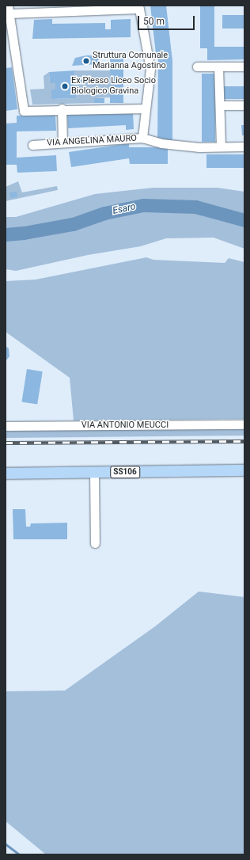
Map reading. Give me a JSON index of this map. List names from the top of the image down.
{
  "streets": {
    "main road": ["SS106"],
    "street": ["VIA ANGELINA MAURO", "VIA ANTONIO MEUCCI"]
  },
  "water": ["Esaro"],
  "places": ["Struttura Comunale Marianna Agostino", "Ex Plesso Liceo Socio Biologico Gravina"],
  "scale_bar": "50 m"
}
